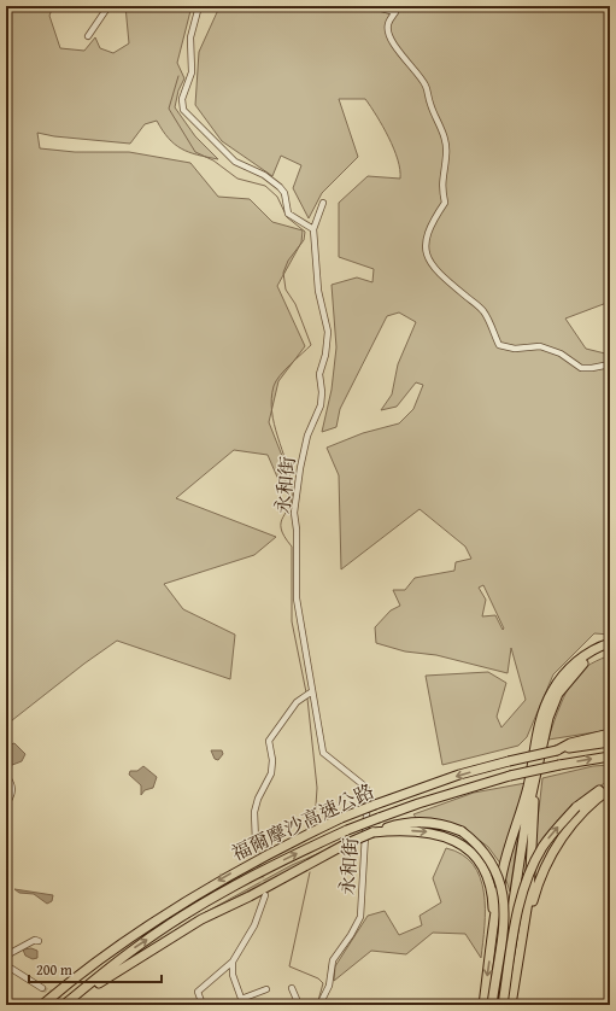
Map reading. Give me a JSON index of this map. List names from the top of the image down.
{
  "streets": {
    "highway": ["福爾摩沙高速公路"],
    "street": ["永和街"]
  },
  "scale_bar": "200 m"
}
